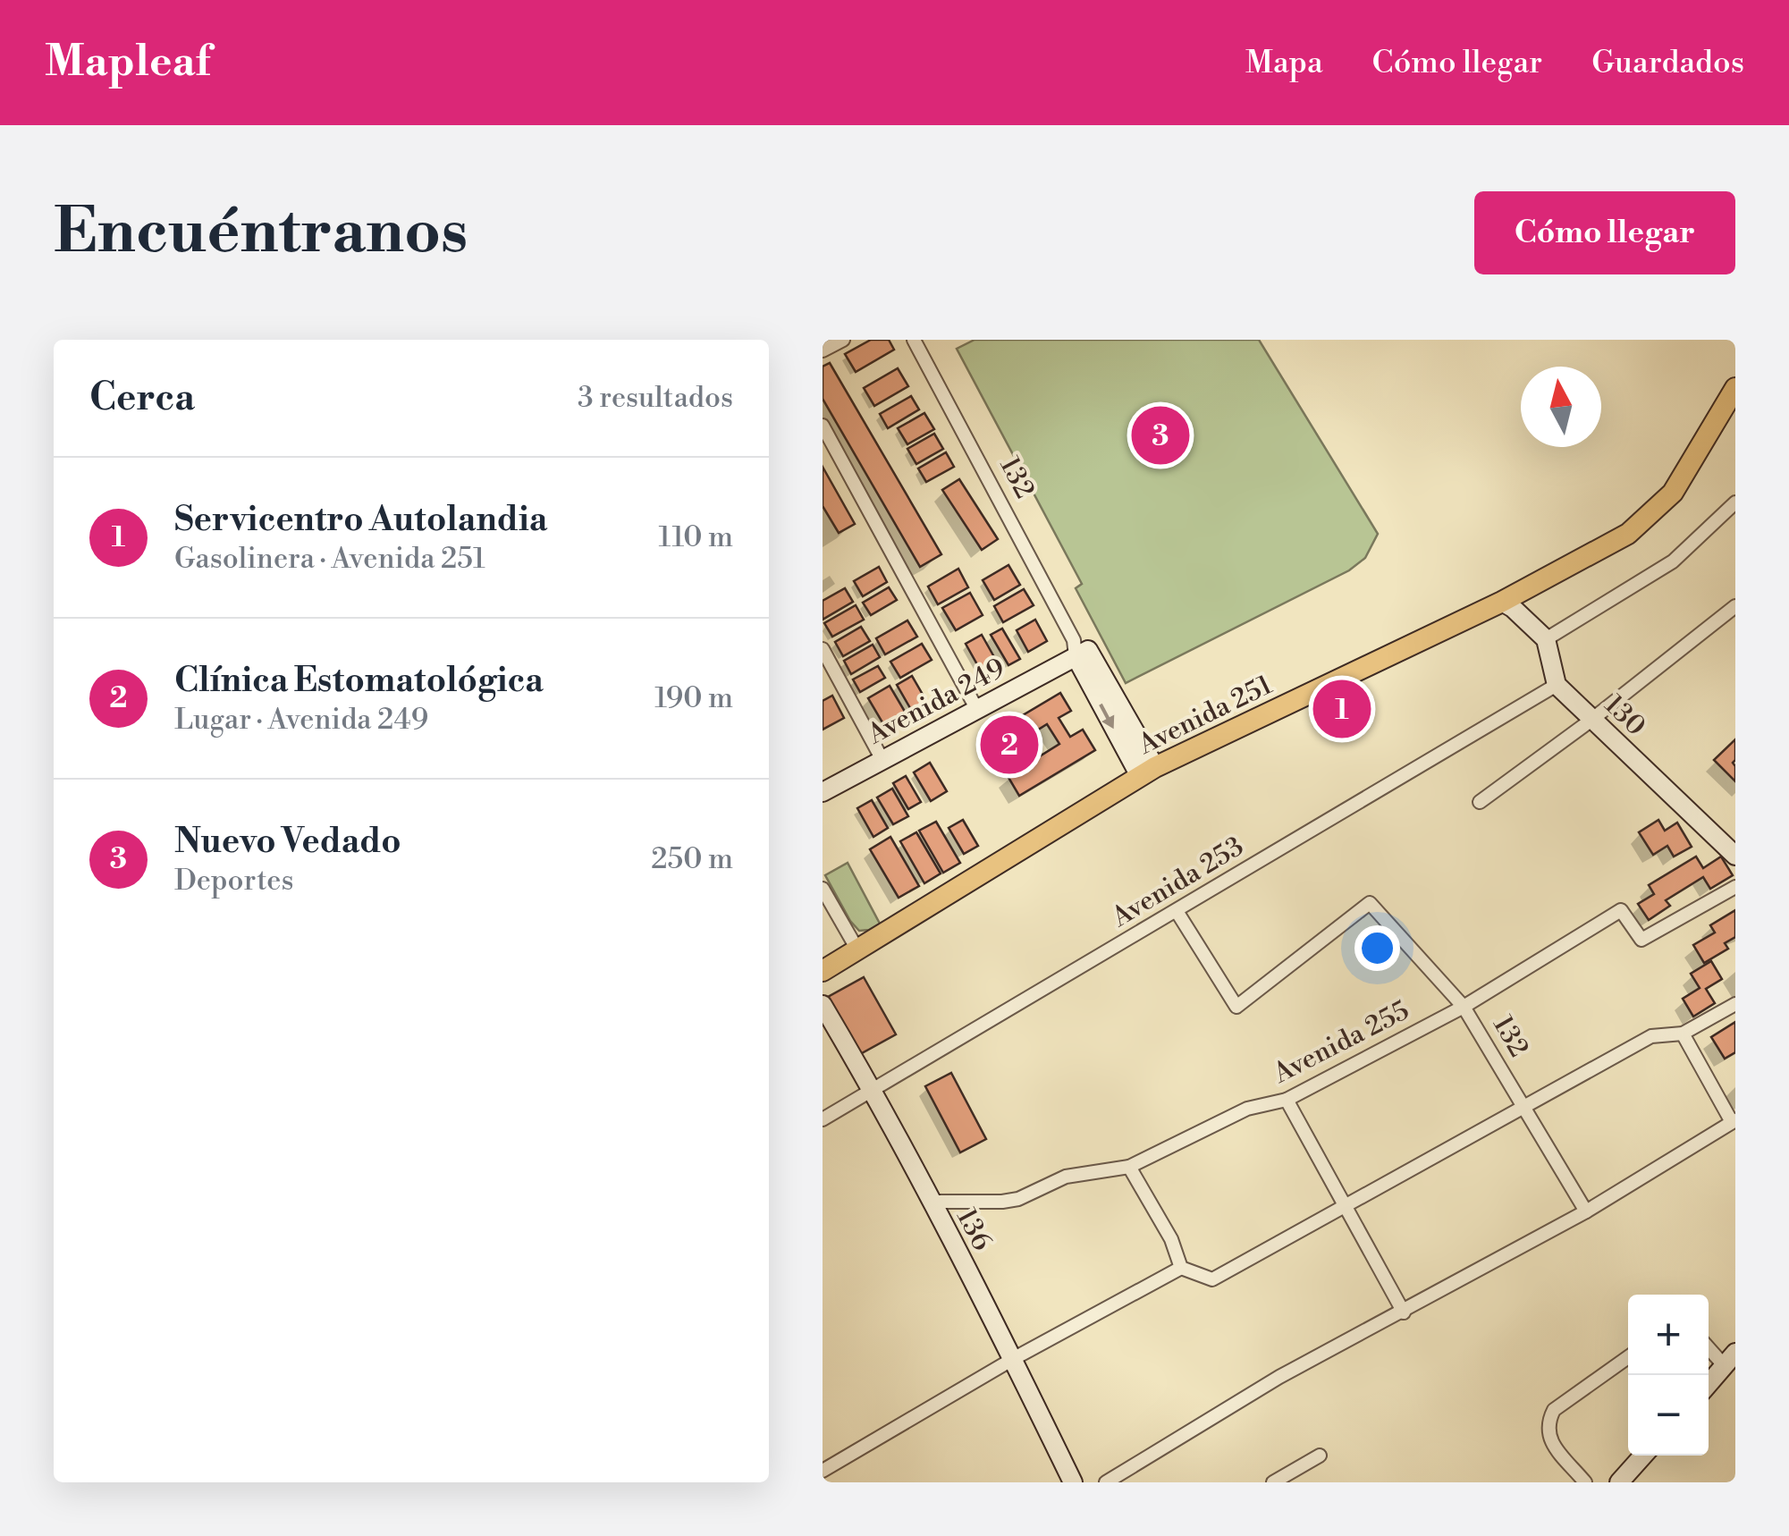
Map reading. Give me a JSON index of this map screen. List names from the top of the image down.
{
  "streets": {
    "main road": ["Avenida 251"],
    "street": [
      "132",
      "Avenida 249",
      "130",
      "Avenida 253",
      "Avenida 255",
      "136"
    ]
  },
  "crossings": [
    ["132", "Avenida 249"],
    ["132", "Avenida 251"],
    ["132", "Avenida 253"],
    ["132", "Avenida 255"],
    ["130", "Avenida 253"],
    ["Avenida 253", "136"],
    ["Avenida 255", "136"]
  ],
  "north": "top",
  "page": {
    "header": "Mapleaf",
    "nav": ["Mapa", "Cómo llegar", "Guardados"],
    "buttons": "Cómo llegar",
    "title": "Encuéntranos",
    "heading": ["Cerca", "3 resultados"],
    "pins": ["3", "1", "2"],
    "list": [
      {
        "mark": "1",
        "name": "Servicentro Autolandia",
        "note": "Gasolinera · Avenida 251",
        "value": "110 m"
      },
      {
        "mark": "2",
        "name": "Clínica Estomatológica",
        "note": "Lugar · Avenida 249",
        "value": "190 m"
      },
      {
        "mark": "3",
        "name": "Nuevo Vedado",
        "note": "Deportes",
        "value": "250 m"
      }
    ],
    "map_buttons": ["+", "−"]
  }
}
